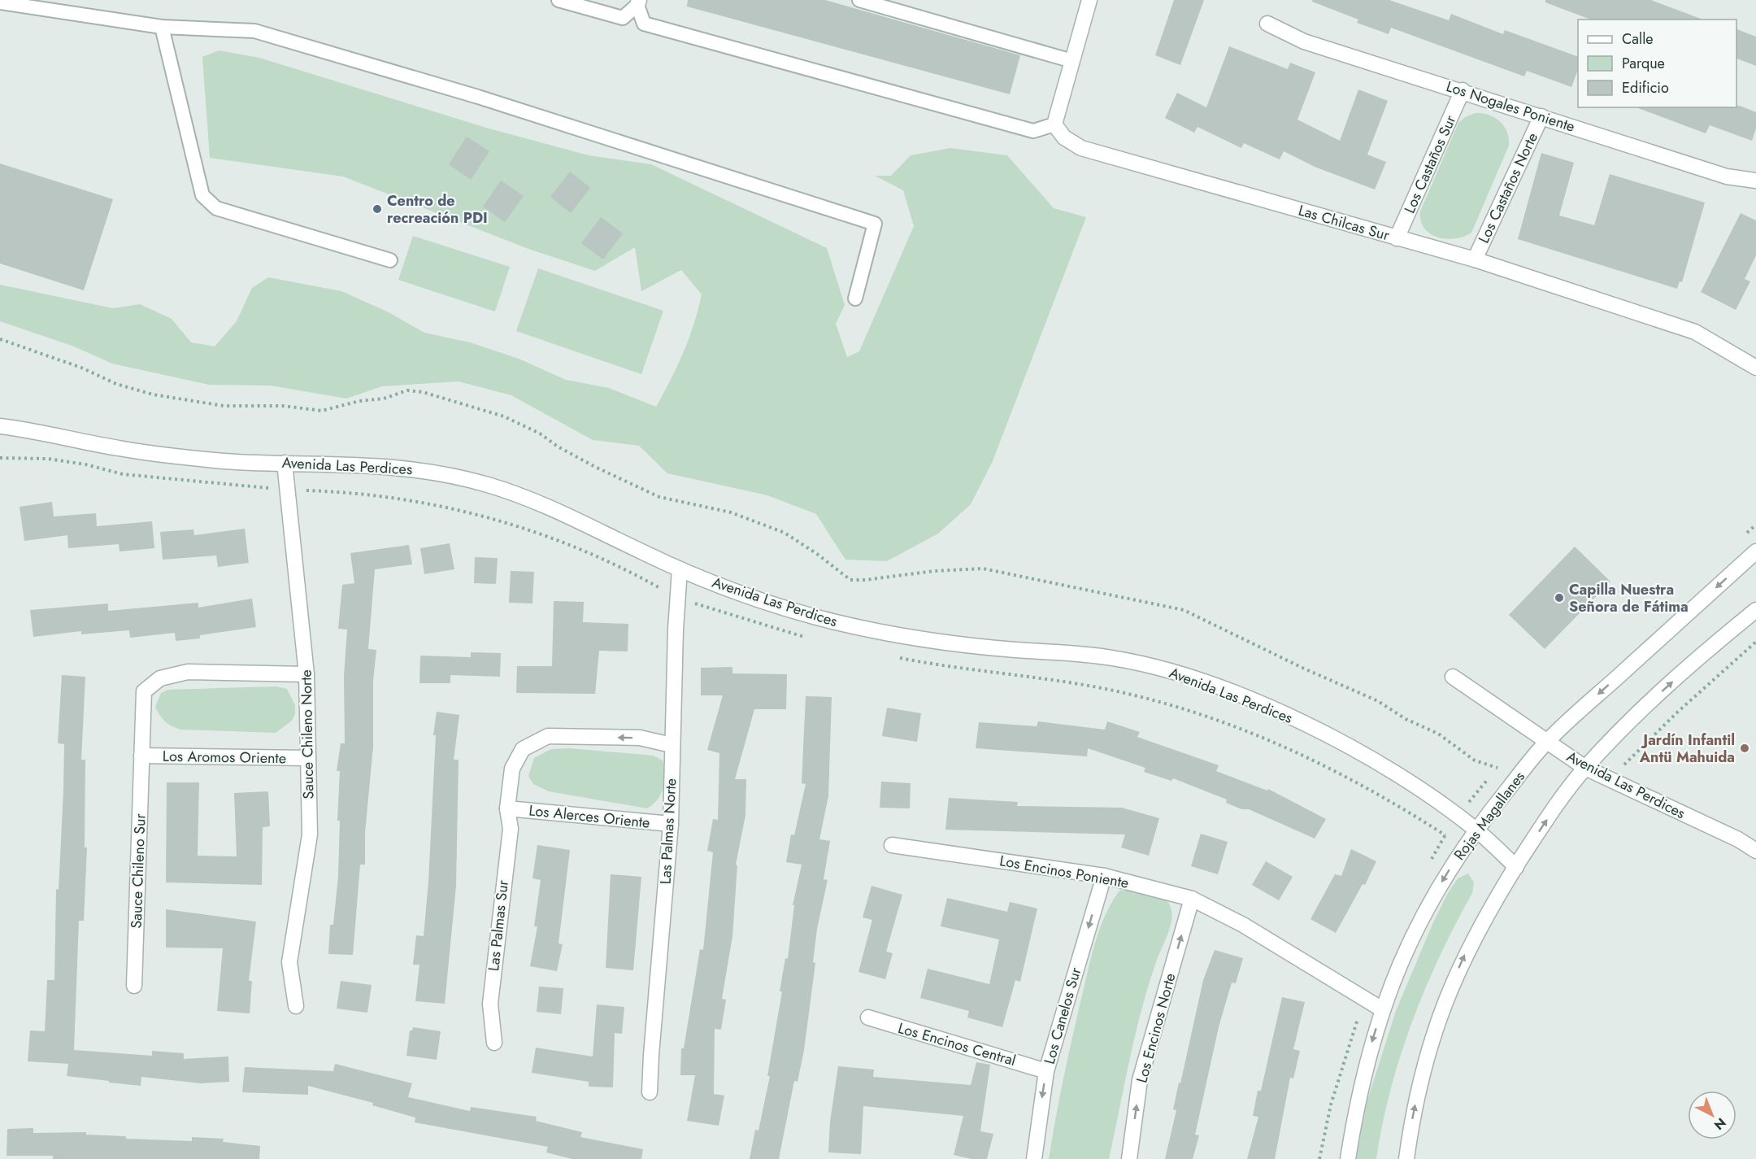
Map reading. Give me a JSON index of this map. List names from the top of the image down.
{
  "streets": {
    "street": [
      "Los Nogales Poniente",
      "Los Castaños Sur",
      "Los Castaños Norte",
      "Las Chilcas Sur",
      "Avenida Las Perdices",
      "Sauce Chileno Norte",
      "Los Aromos Oriente",
      "Rojas Magallanes",
      "Los Alerces Oriente",
      "Las Palmas Norte",
      "Sauce Chileno Sur",
      "Los Encinos Poniente",
      "Las Palmas Sur",
      "Los Canelos Sur",
      "Los Encinos Norte",
      "Los Encinos Central"
    ]
  },
  "crossings": [
    ["Los Nogales Poniente", "Los Castaños Sur"],
    ["Los Nogales Poniente", "Los Castaños Norte"],
    ["Los Castaños Sur", "Las Chilcas Sur"],
    ["Los Castaños Norte", "Las Chilcas Sur"],
    ["Avenida Las Perdices", "Sauce Chileno Norte"],
    ["Avenida Las Perdices", "Rojas Magallanes"],
    ["Avenida Las Perdices", "Las Palmas Norte"],
    ["Sauce Chileno Norte", "Los Aromos Oriente"],
    ["Sauce Chileno Norte", "Sauce Chileno Sur"],
    ["Los Aromos Oriente", "Sauce Chileno Sur"],
    ["Rojas Magallanes", "Los Encinos Poniente"],
    ["Los Alerces Oriente", "Las Palmas Norte"],
    ["Los Alerces Oriente", "Las Palmas Sur"],
    ["Las Palmas Norte", "Las Palmas Sur"],
    ["Los Encinos Poniente", "Los Canelos Sur"],
    ["Los Encinos Poniente", "Los Encinos Norte"],
    ["Los Canelos Sur", "Los Encinos Central"]
  ],
  "one_way": ["Las Palmas Sur", "Los Canelos Sur", "Los Encinos Norte"],
  "places": ["Centro de recreación PDI", "Capilla Nuestra Señora de Fátima", "Jardín Infantil Antü Mahuida"],
  "legend": ["Calle", "Parque", "Edificio"],
  "north": "bottom right"
}
